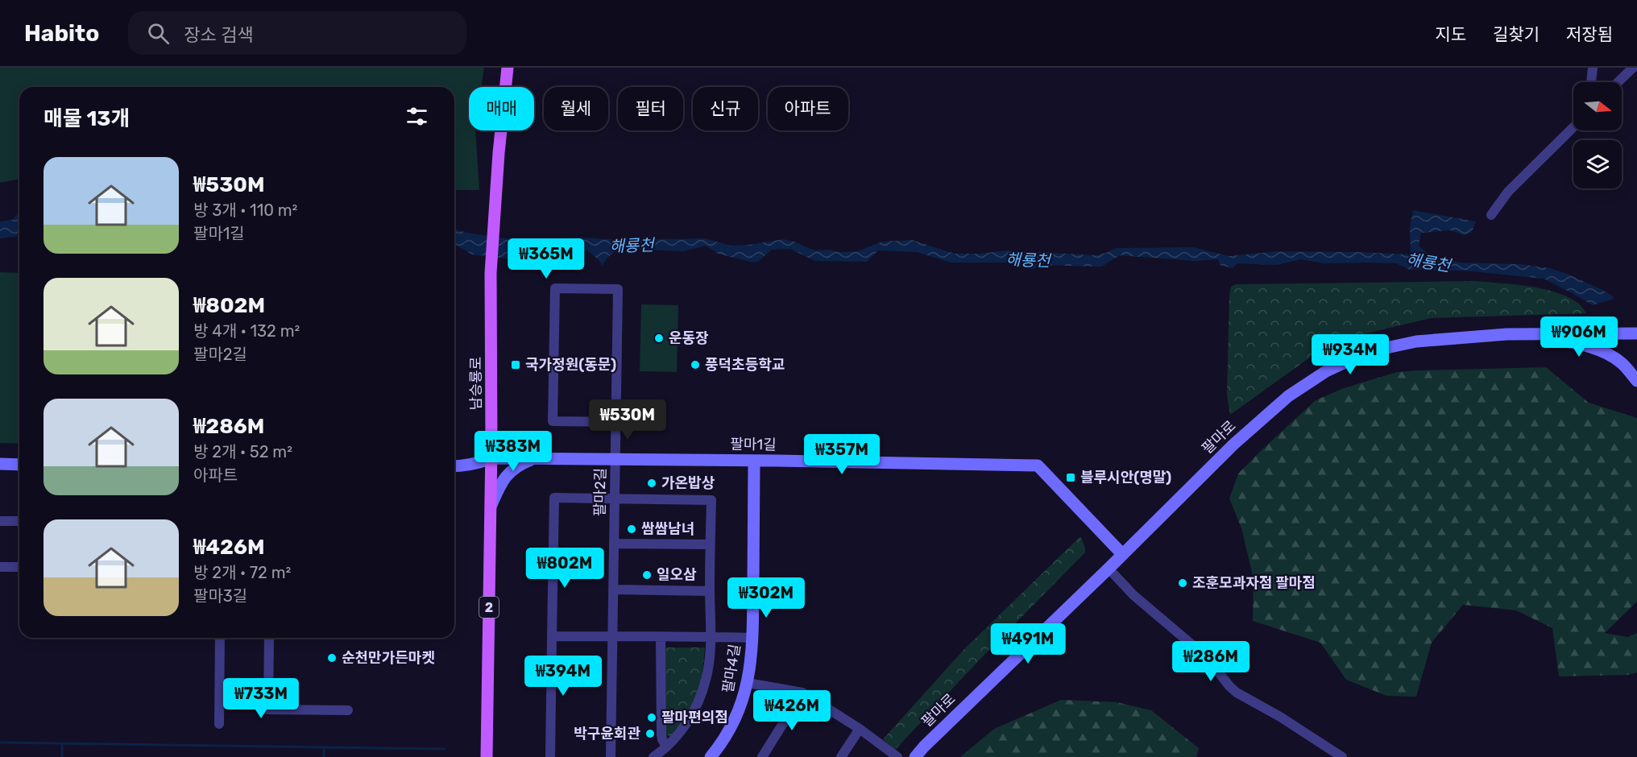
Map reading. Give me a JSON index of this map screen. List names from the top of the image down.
{
  "streets": {
    "main road": ["남승룡로", "2"],
    "street": [
      "팔마로",
      "팔마1길",
      "팔마2길",
      "팔마4길"
    ]
  },
  "crossings": [
    ["남승룡로", "팔마1길"],
    ["팔마로", "팔마1길"],
    ["팔마1길", "팔마2길"],
    ["팔마1길", "팔마4길"]
  ],
  "water": ["해룡천"],
  "places": {
    "other": [
      "운동장",
      "풍덕초등학교",
      "가온밥상",
      "쌈쌈남녀",
      "일오삼",
      "조훈모과자점 팔마점",
      "순천만가든마켓",
      "팔마편의점",
      "박구윤회관"
    ],
    "transit": ["국가정원(동문)", "블루시안(명말)"]
  },
  "north": "right",
  "page": {
    "header": "Habito",
    "search": "장소 검색",
    "nav": ["지도", "길찾기", "저장됨"],
    "chip": [
      "매매",
      "월세",
      "필터",
      "신규",
      "아파트"
    ],
    "heading": "매물 13개",
    "list": [
      {
        "name": "₩530M",
        "note": "방 3개 · 110 m² · 팔마1길"
      },
      {
        "name": "₩802M",
        "note": "방 4개 · 132 m² · 팔마2길"
      },
      {
        "name": "₩286M",
        "note": "방 2개 · 52 m² · 아파트"
      },
      {
        "name": "₩426M",
        "note": "방 2개 · 72 m² · 팔마3길"
      }
    ],
    "price": [
      "₩365M",
      "₩906M",
      "₩934M",
      "₩530M",
      "₩383M",
      "₩357M",
      "₩802M",
      "₩302M",
      "₩491M",
      "₩286M",
      "₩394M",
      "₩733M",
      "₩426M"
    ]
  }
}
